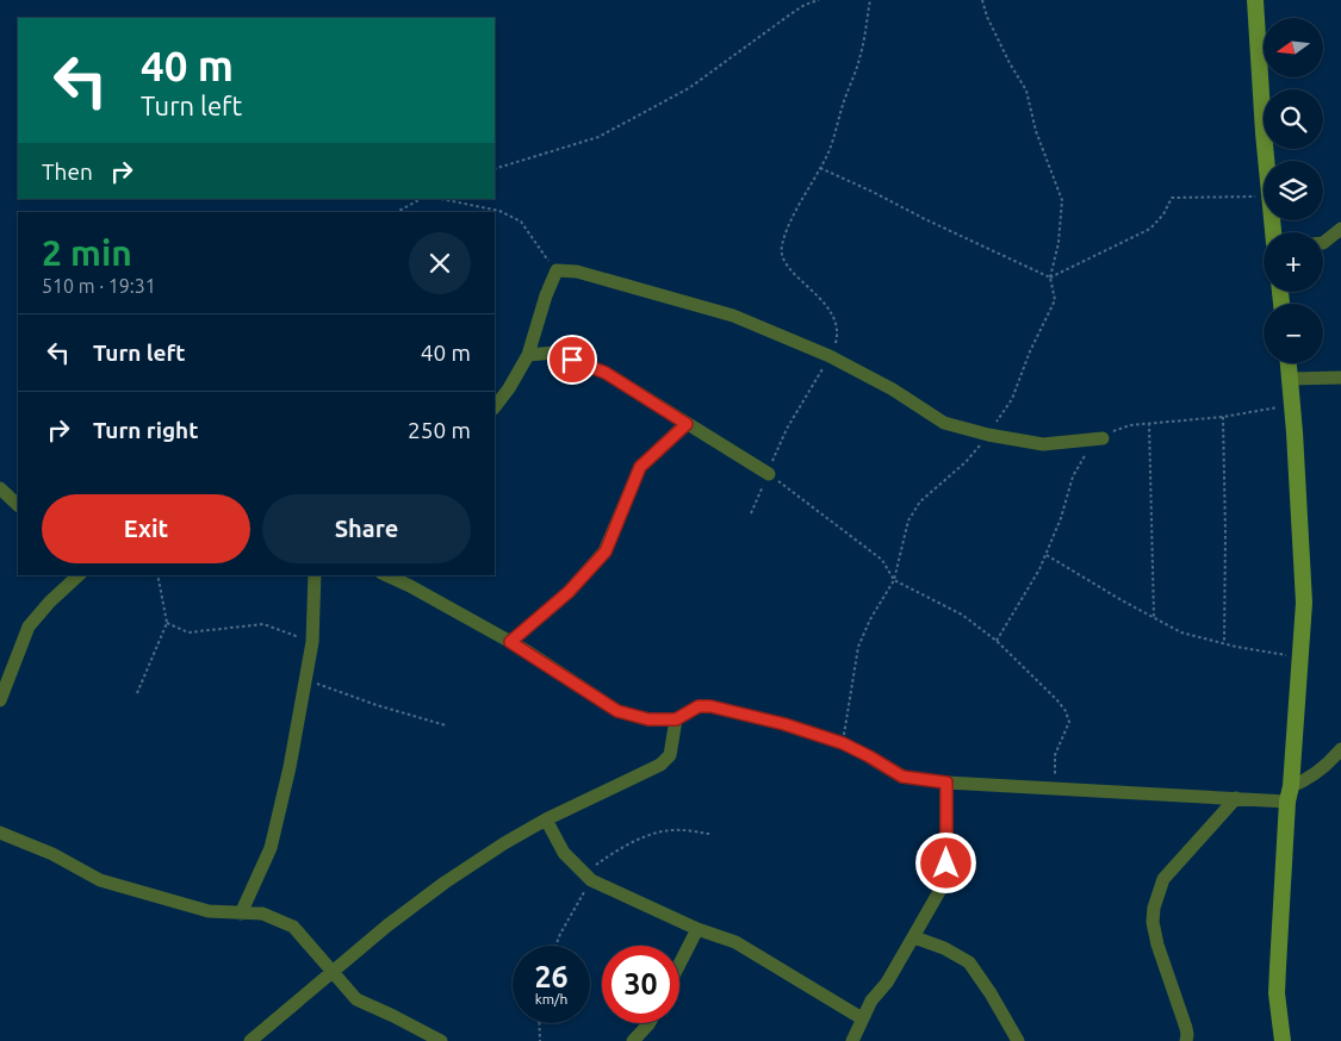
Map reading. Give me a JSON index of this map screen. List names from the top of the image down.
{
  "north": "left",
  "page": {
    "map_buttons": ["+", "−"],
    "turn": ["40 m", "Turn left"],
    "then": "Then",
    "heading": ["2 min", "510 m · 19:31"],
    "list": [
      {
        "name": "Turn left",
        "value": "40 m"
      },
      {
        "name": "Turn right",
        "value": "250 m"
      }
    ],
    "buttons": ["Exit", "Share"],
    "speed": "26 km/h",
    "limit": "30"
  }
}
